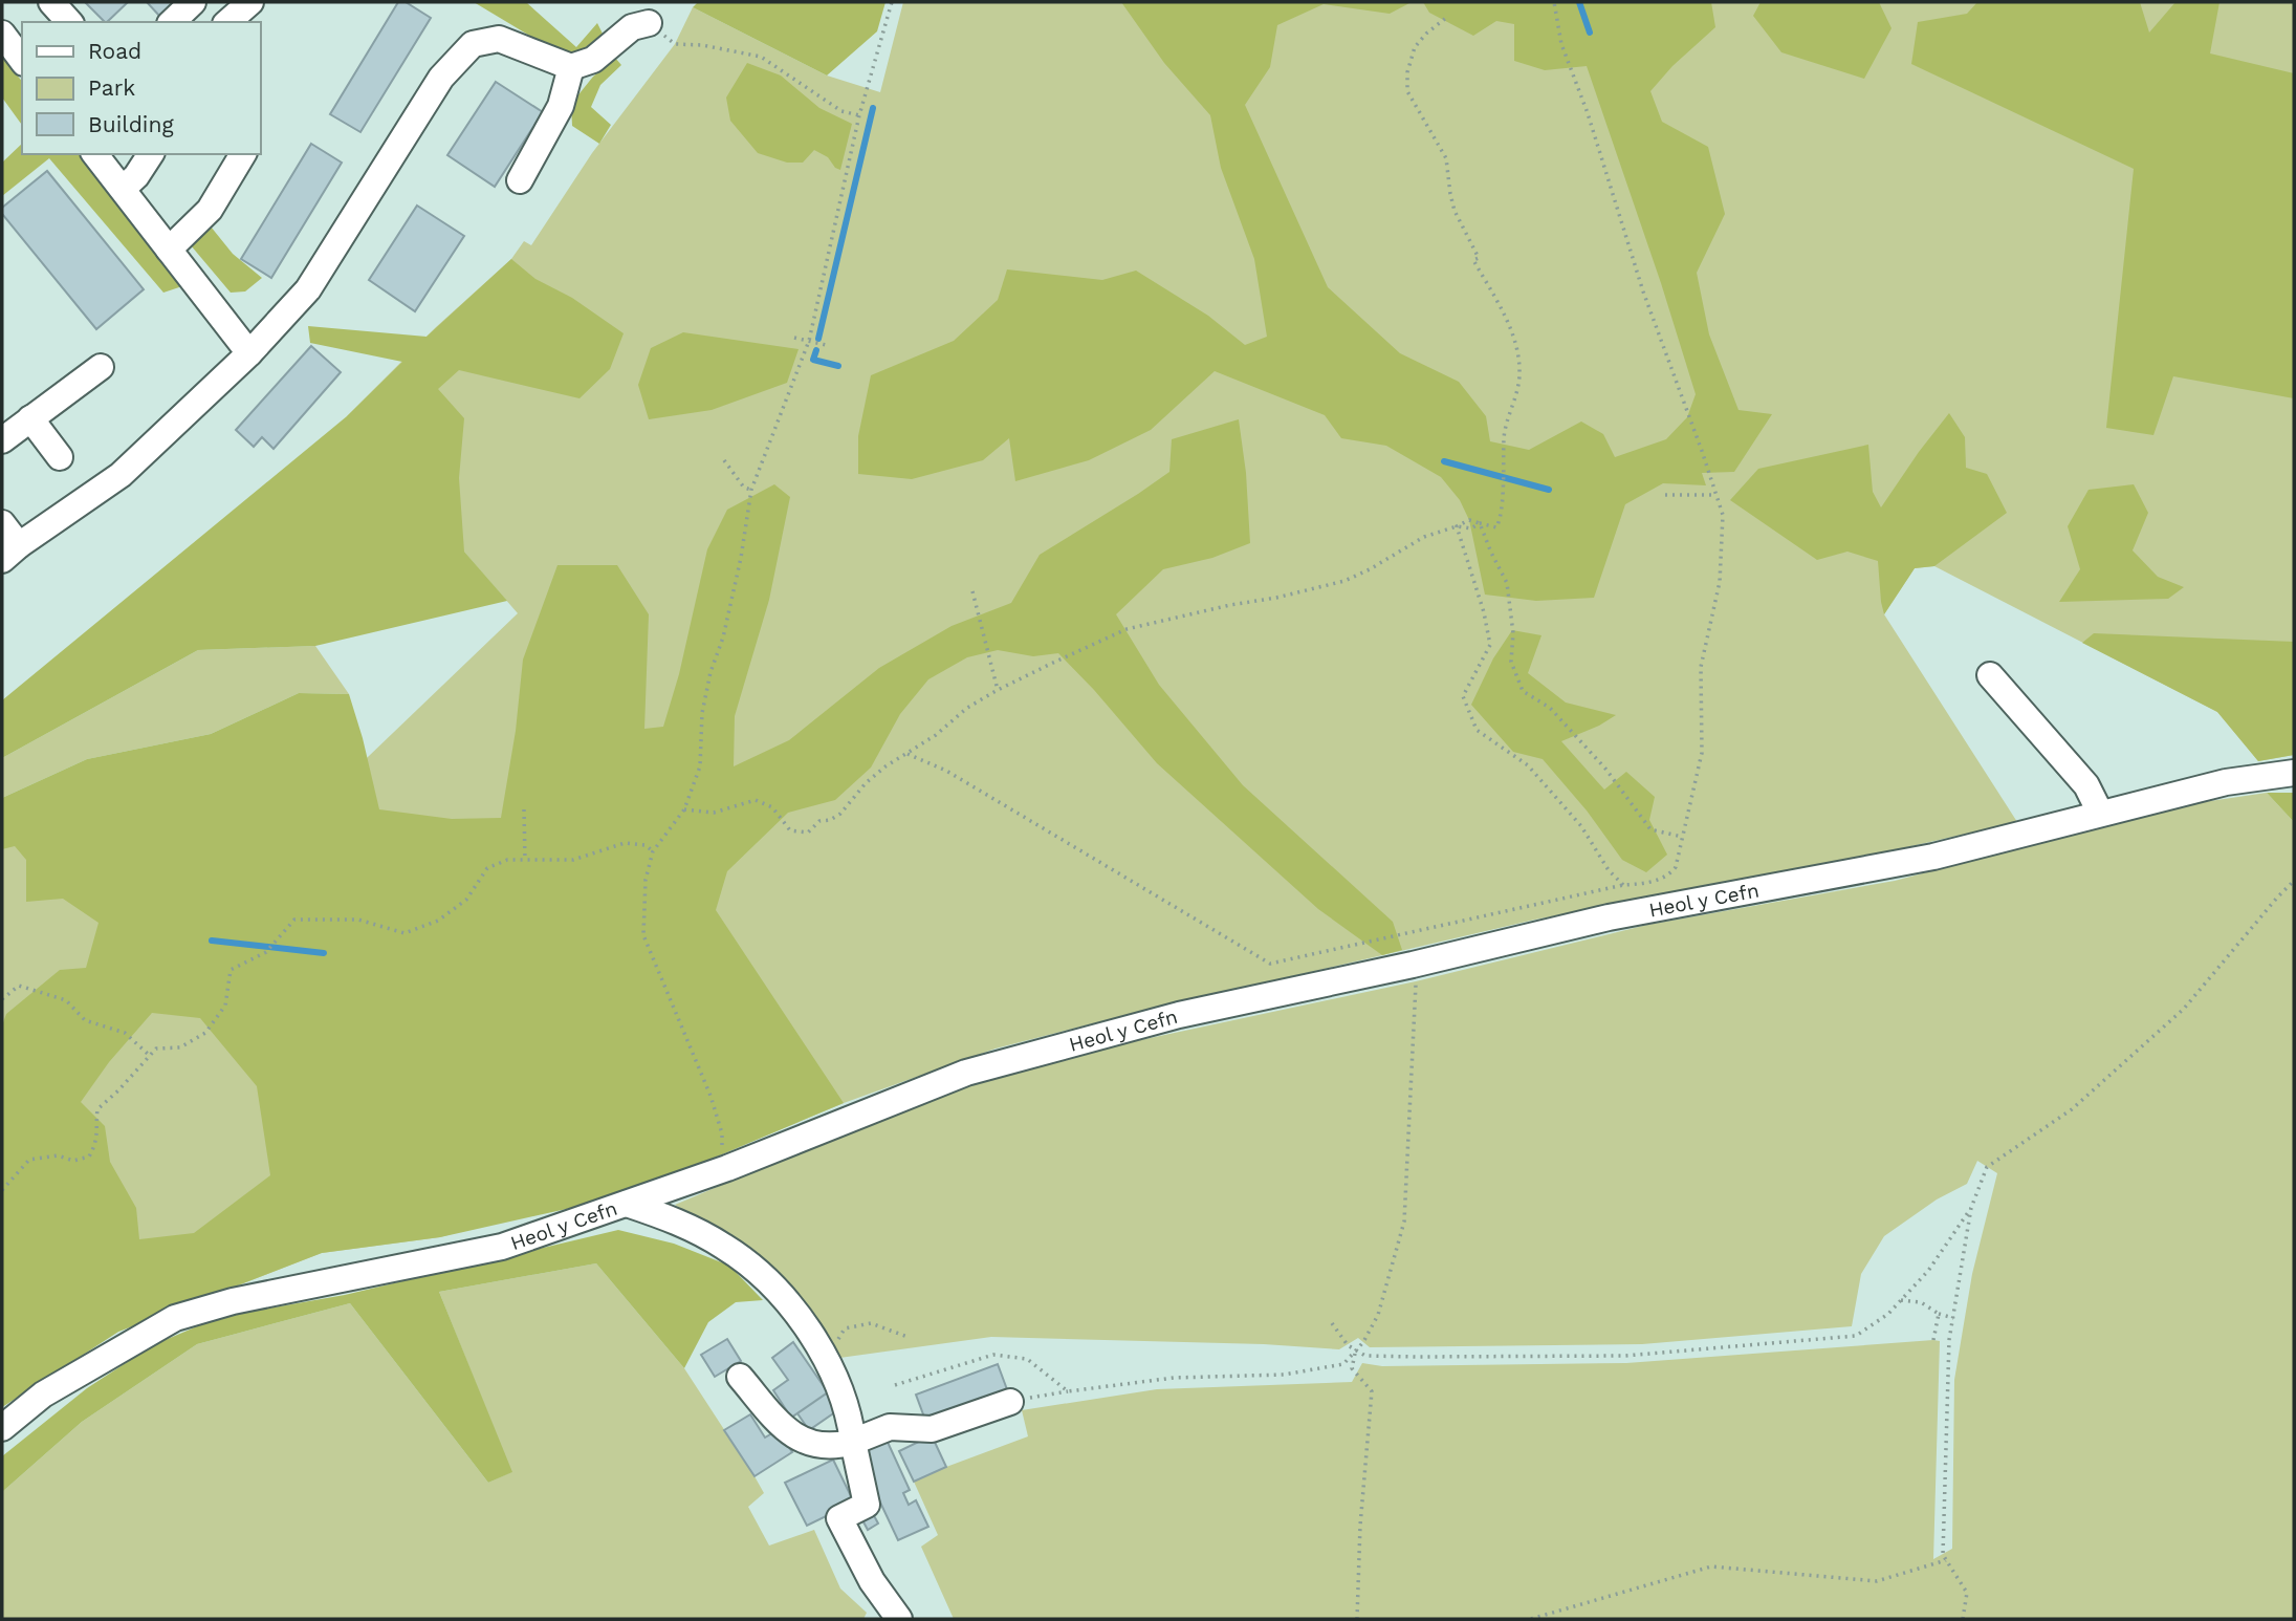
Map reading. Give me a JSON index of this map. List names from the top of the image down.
{
  "streets": {
    "street": ["Heol y Cefn"]
  },
  "legend": ["Road", "Park", "Building"]
}
